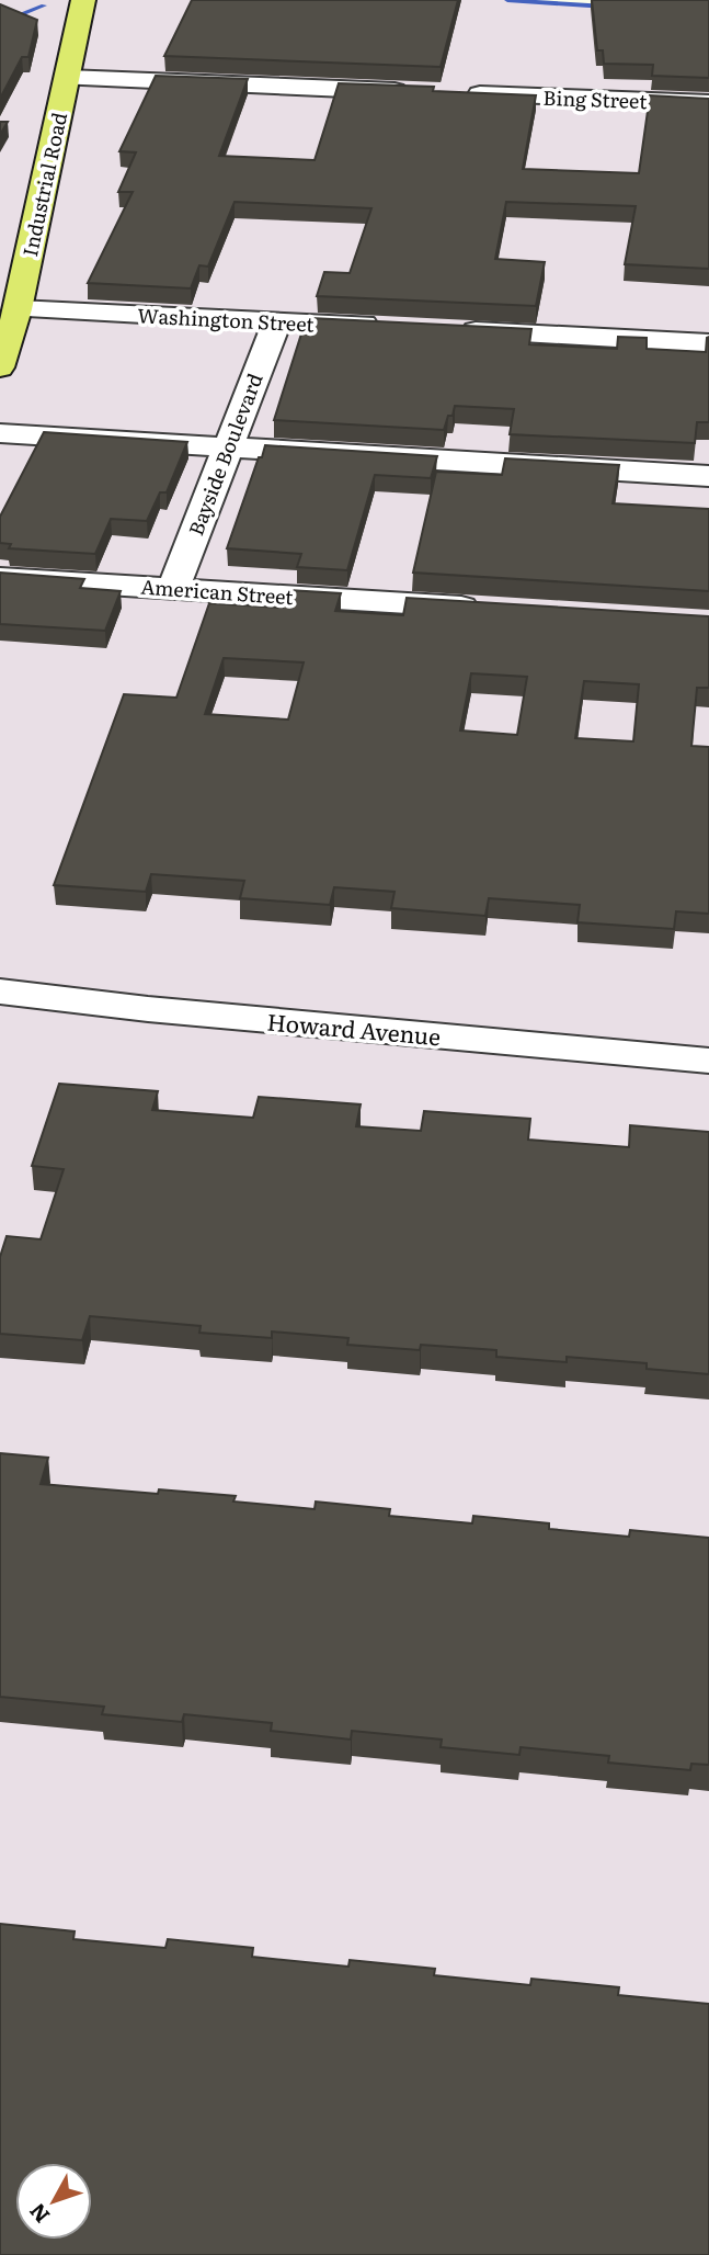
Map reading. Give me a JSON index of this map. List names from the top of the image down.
{
  "streets": {
    "main road": ["Industrial Road"],
    "street": [
      "Bing Street",
      "Washington Street",
      "Bayside Boulevard",
      "American Street",
      "Howard Avenue"
    ]
  },
  "crossings": [
    ["Industrial Road", "Washington Street"],
    ["Washington Street", "Bayside Boulevard"],
    ["Bayside Boulevard", "American Street"]
  ],
  "north": "bottom left"
}
